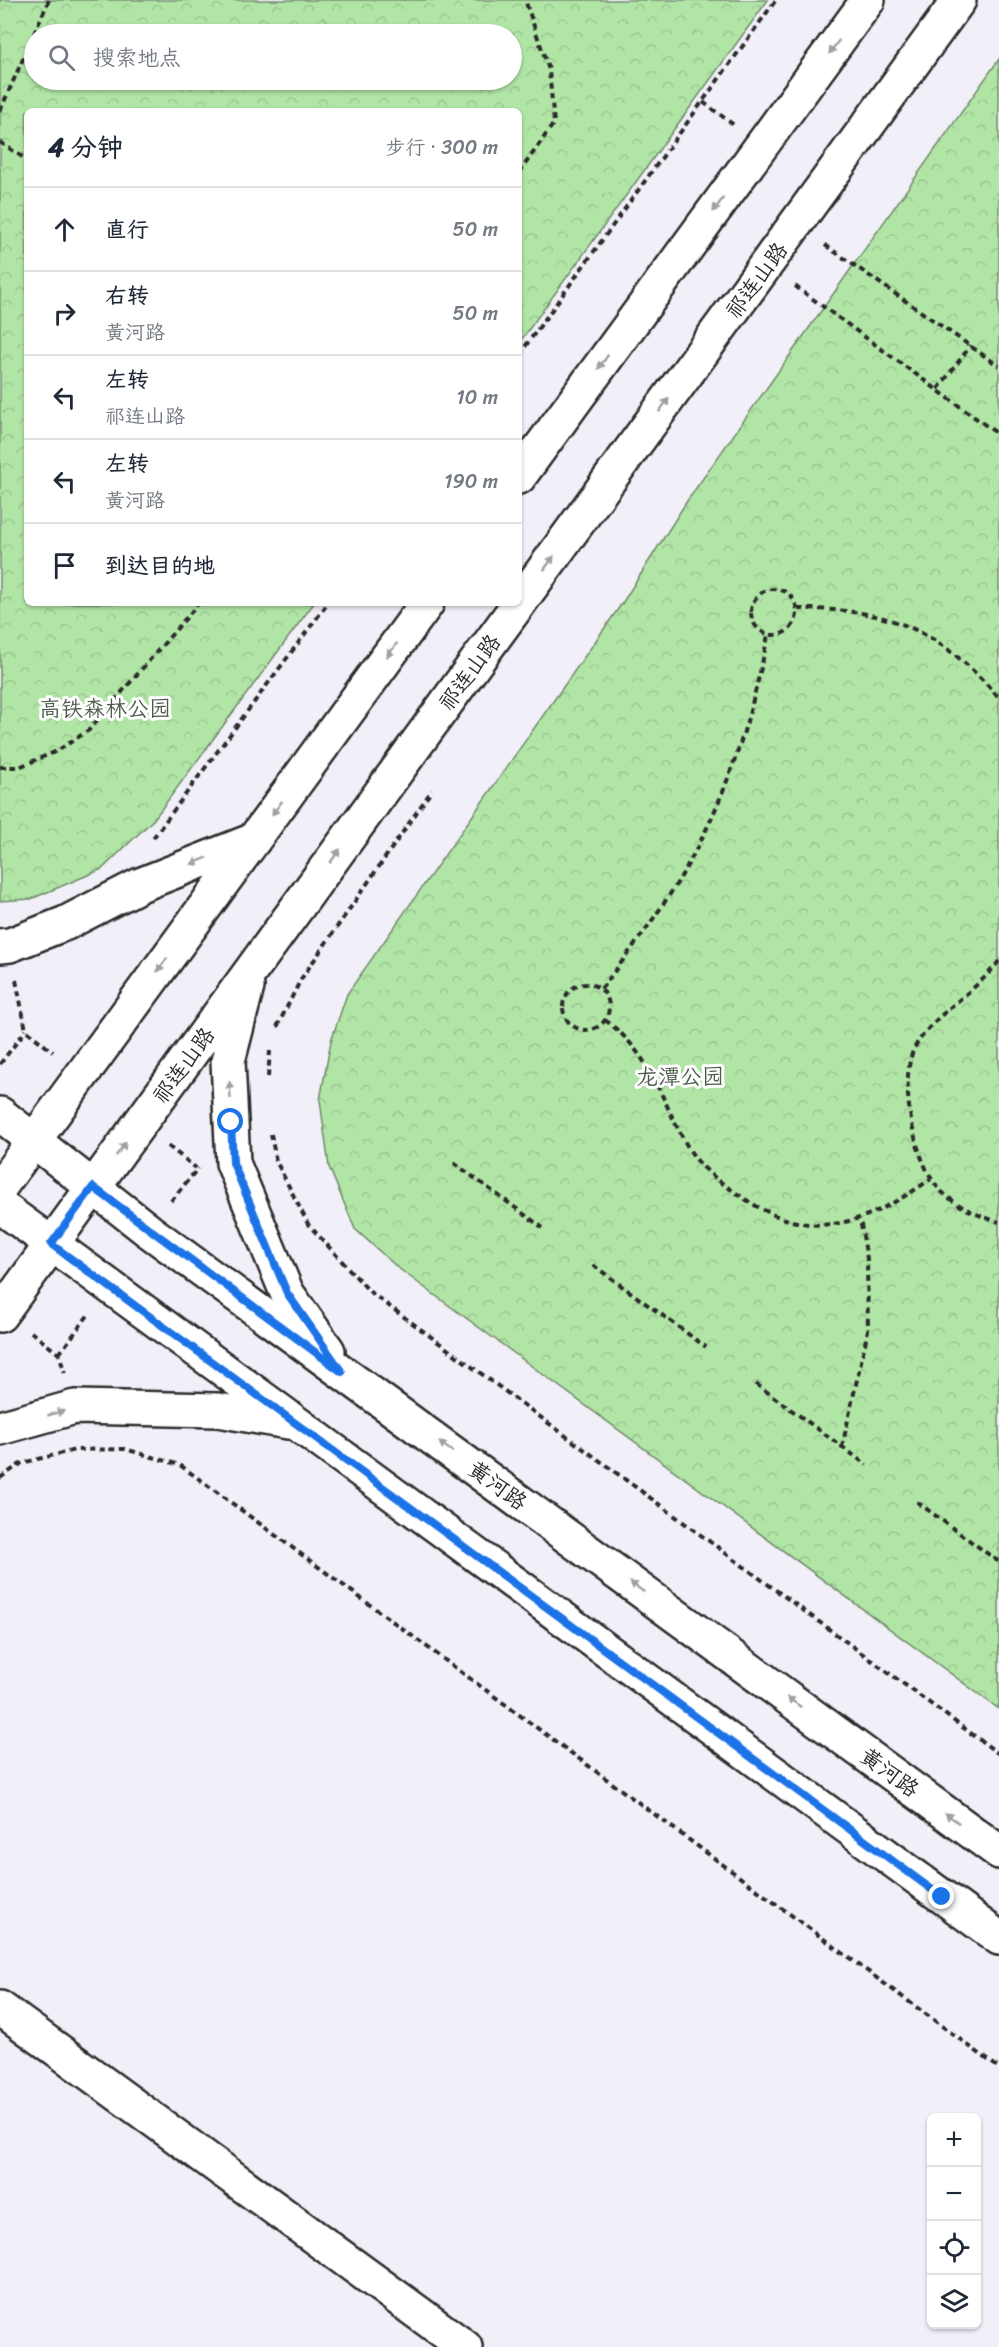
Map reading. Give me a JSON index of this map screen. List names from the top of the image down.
{
  "streets": {
    "main road": ["祁连山路", "黄河路"]
  },
  "crossings": [
    ["祁连山路", "黄河路"]
  ],
  "parks": ["高铁森林公园", "龙潭公园"],
  "page": {
    "search": "搜索地点",
    "heading": ["4 分钟", "步行 · 300 m"],
    "list": [
      ["直行", "50 m"],
      ["右转", "黄河路", "50 m"],
      ["左转", "祁连山路", "10 m"],
      ["左转", "黄河路", "190 m"],
      "到达目的地"
    ],
    "map_buttons": ["+", "−"]
  }
}
